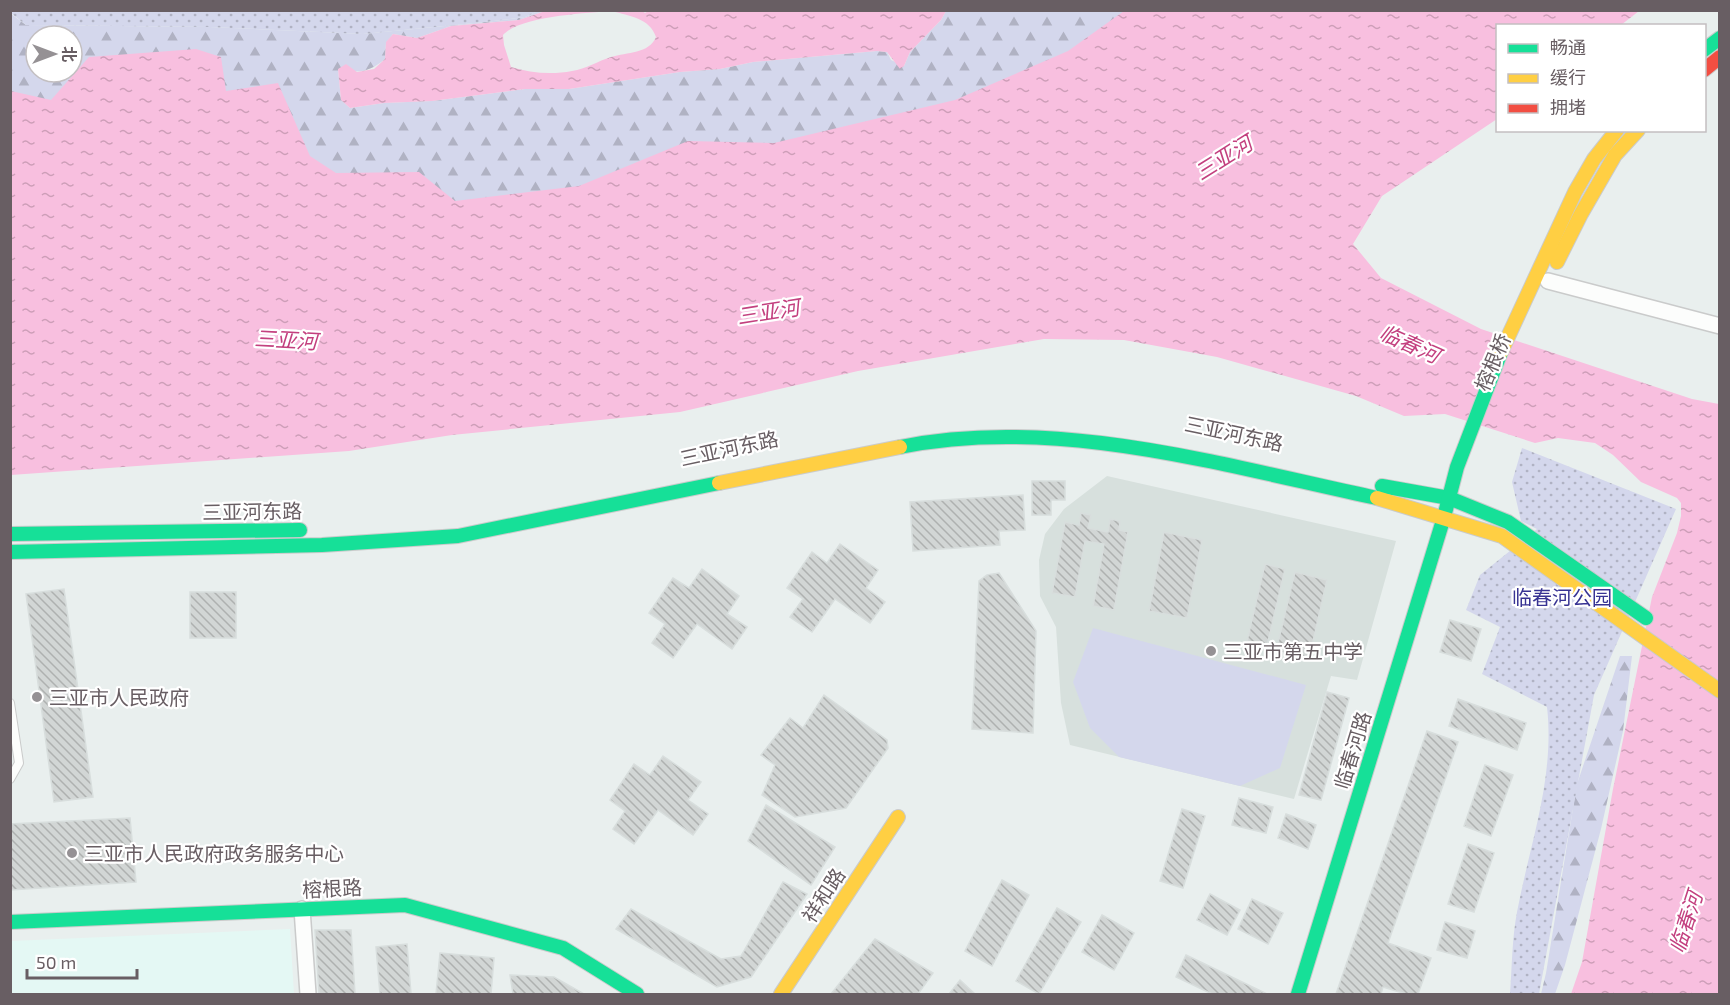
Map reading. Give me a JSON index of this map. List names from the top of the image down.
{
  "streets": {
    "main road": [
      "榕根桥",
      "三亚河东路",
      "临春河路",
      "榕根路",
      "祥和路"
    ]
  },
  "crossings": [
    ["三亚河东路", "临春河路"]
  ],
  "water": ["三亚河", "临春河"],
  "parks": ["临春河公园"],
  "places": ["三亚市第五中学", "三亚市人民政府", "三亚市人民政府政务服务中心"],
  "legend": ["畅通", "缓行", "拥堵"],
  "scale_bar": "50 m",
  "north": "right"
}
